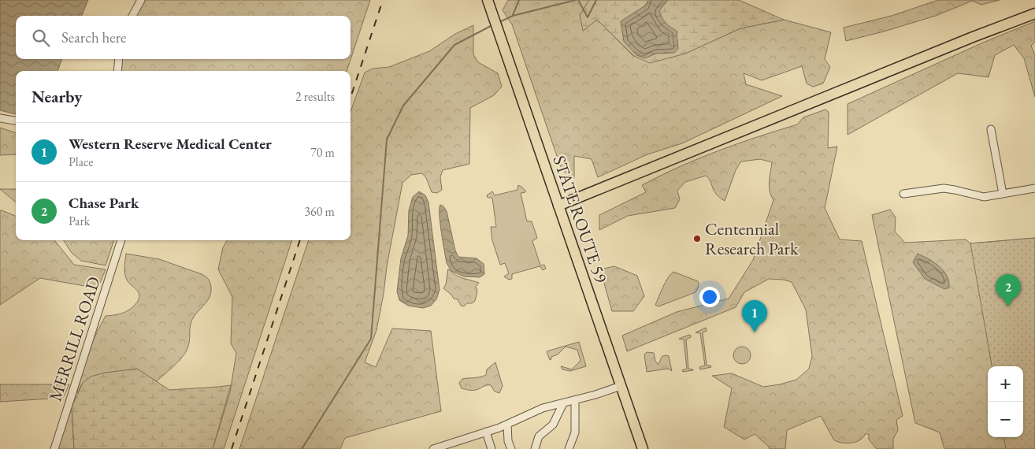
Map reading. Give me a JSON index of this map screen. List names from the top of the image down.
{
  "streets": {
    "main road": ["STATE ROUTE 59"],
    "street": ["MERRILL ROAD"]
  },
  "places": ["Centennial Research Park"],
  "page": {
    "search": "Search here",
    "heading": ["Nearby", "2 results"],
    "list": [
      {
        "mark": "1",
        "name": "Western Reserve Medical Center",
        "note": "Place",
        "value": "70 m"
      },
      {
        "mark": "2",
        "name": "Chase Park",
        "note": "Park",
        "value": "360 m"
      }
    ],
    "pins": ["2", "1"],
    "map_buttons": ["+", "−"]
  }
}
